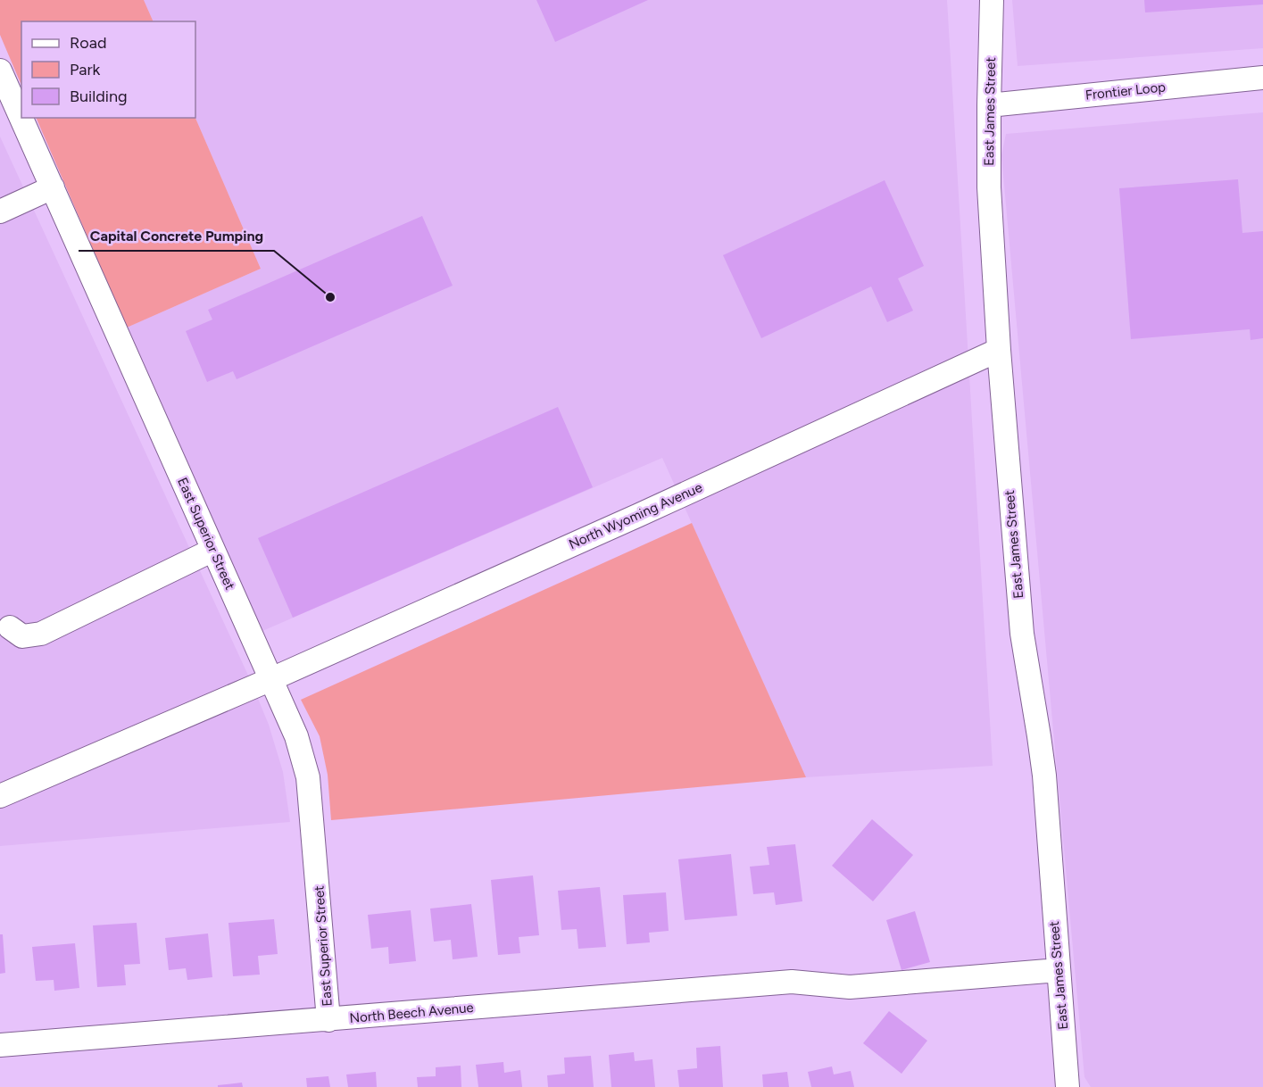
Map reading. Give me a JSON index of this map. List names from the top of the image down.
{
  "streets": {
    "street": [
      "Frontier Loop",
      "East James Street",
      "North Wyoming Avenue",
      "East Superior Street",
      "North Beech Avenue"
    ]
  },
  "crossings": [
    ["Frontier Loop", "East James Street"],
    ["East James Street", "North Wyoming Avenue"],
    ["East James Street", "North Beech Avenue"],
    ["North Wyoming Avenue", "East Superior Street"],
    ["East Superior Street", "North Beech Avenue"]
  ],
  "places": ["Capital Concrete Pumping"],
  "legend": ["Road", "Park", "Building"]
}
